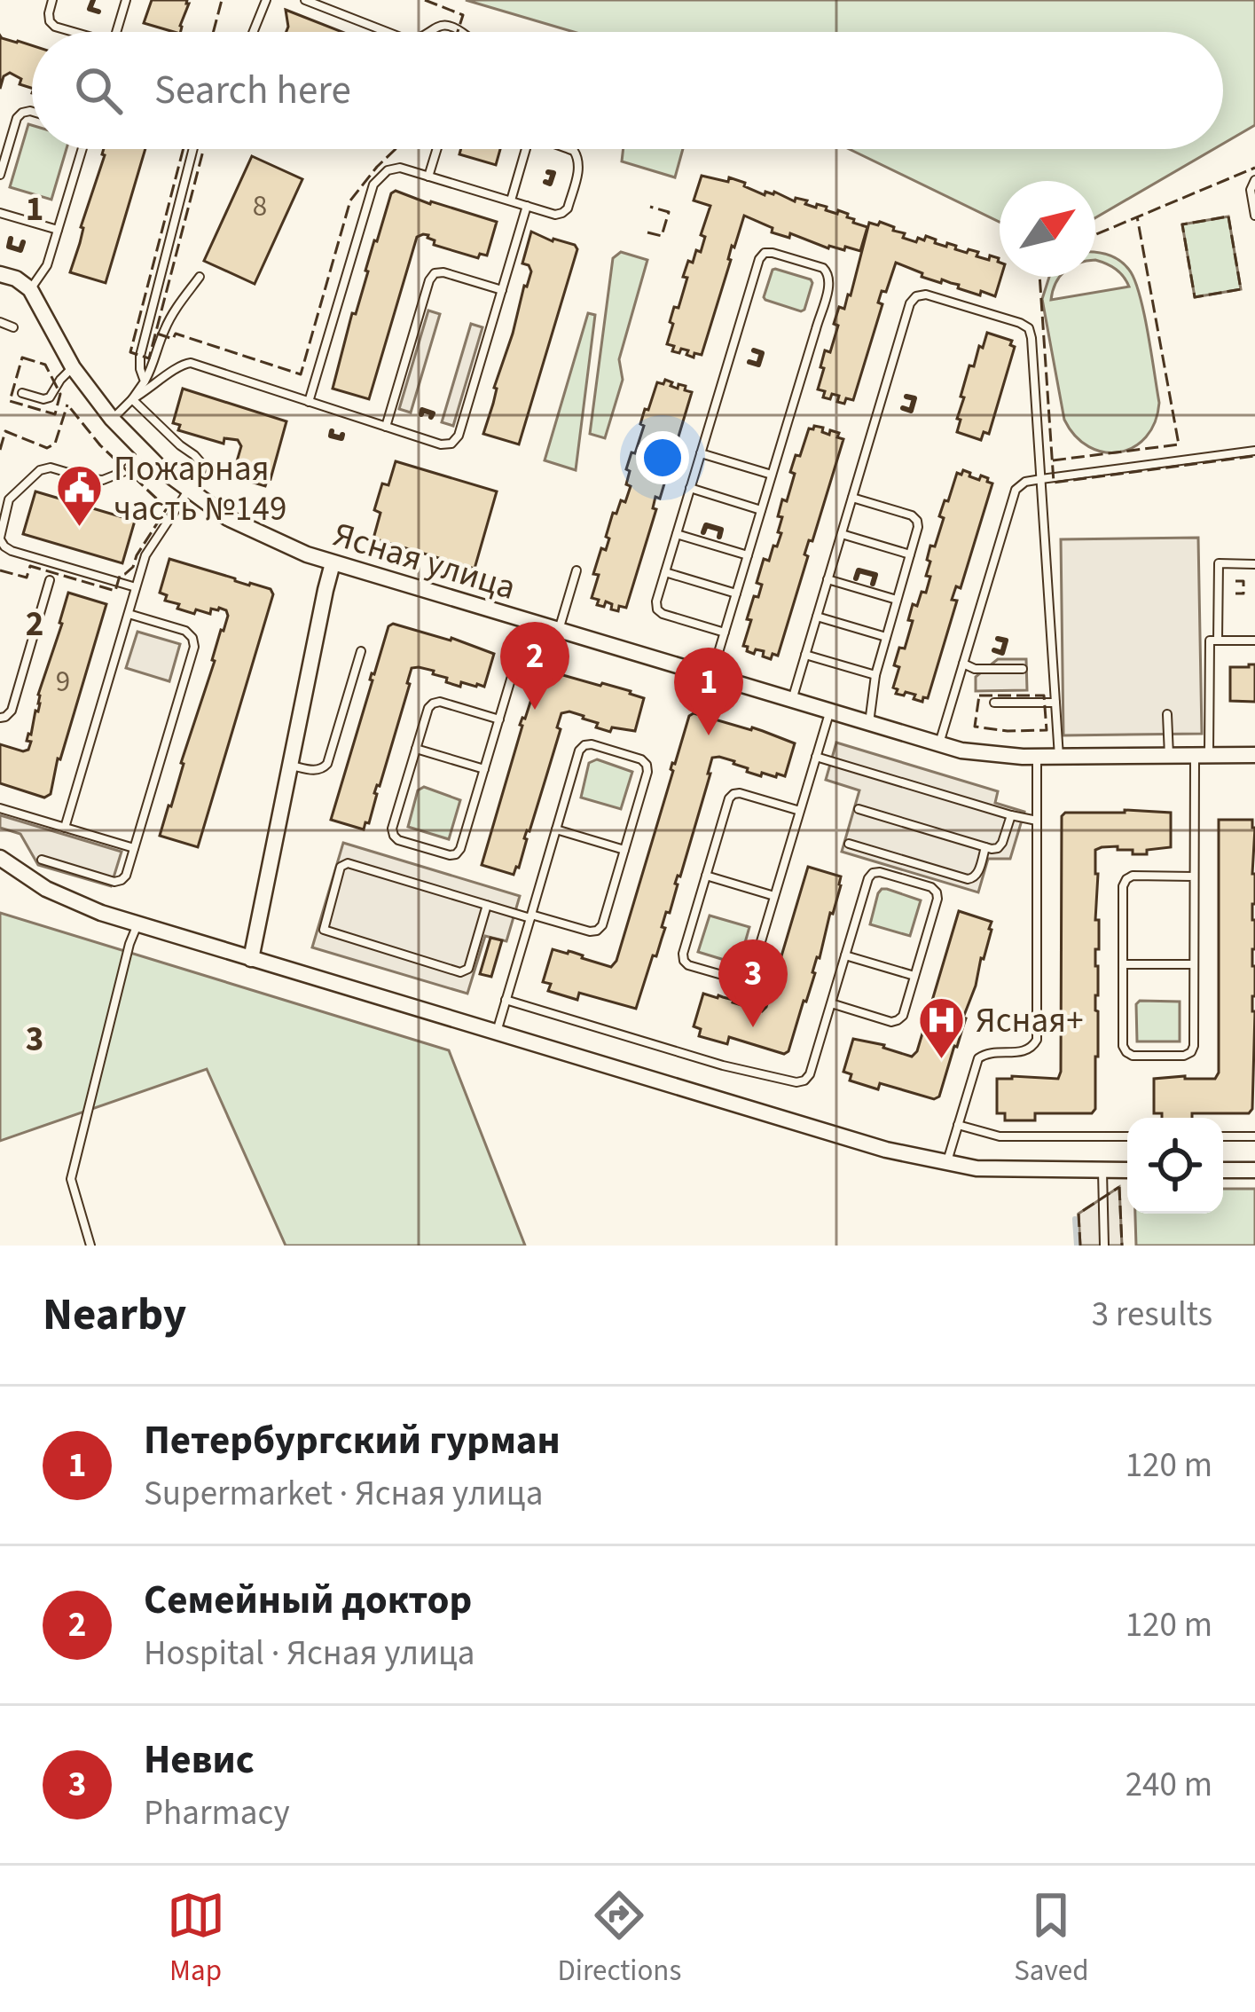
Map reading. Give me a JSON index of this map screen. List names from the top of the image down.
{
  "streets": {
    "street": ["Ясная улица"]
  },
  "places": {
    "public building": ["Пожарная чаcть №149"],
    "hospital": ["Ясная+"]
  },
  "house_numbers": ["8", "9"],
  "north": "top right",
  "page": {
    "search": "Search here",
    "pins": ["2", "1", "3"],
    "heading": ["Nearby", "3 results"],
    "list": [
      {
        "mark": "1",
        "name": "Петербургский гурман",
        "note": "Supermarket · Ясная улица",
        "value": "120 m"
      },
      {
        "mark": "2",
        "name": "Семейный доктор",
        "note": "Hospital · Ясная улица",
        "value": "120 m"
      },
      {
        "mark": "3",
        "name": "Невис",
        "note": "Pharmacy",
        "value": "240 m"
      }
    ],
    "nav": ["Map", "Directions", "Saved"]
  },
  "grid": {
    "rows": ["1", "2", "3"]
  }
}
